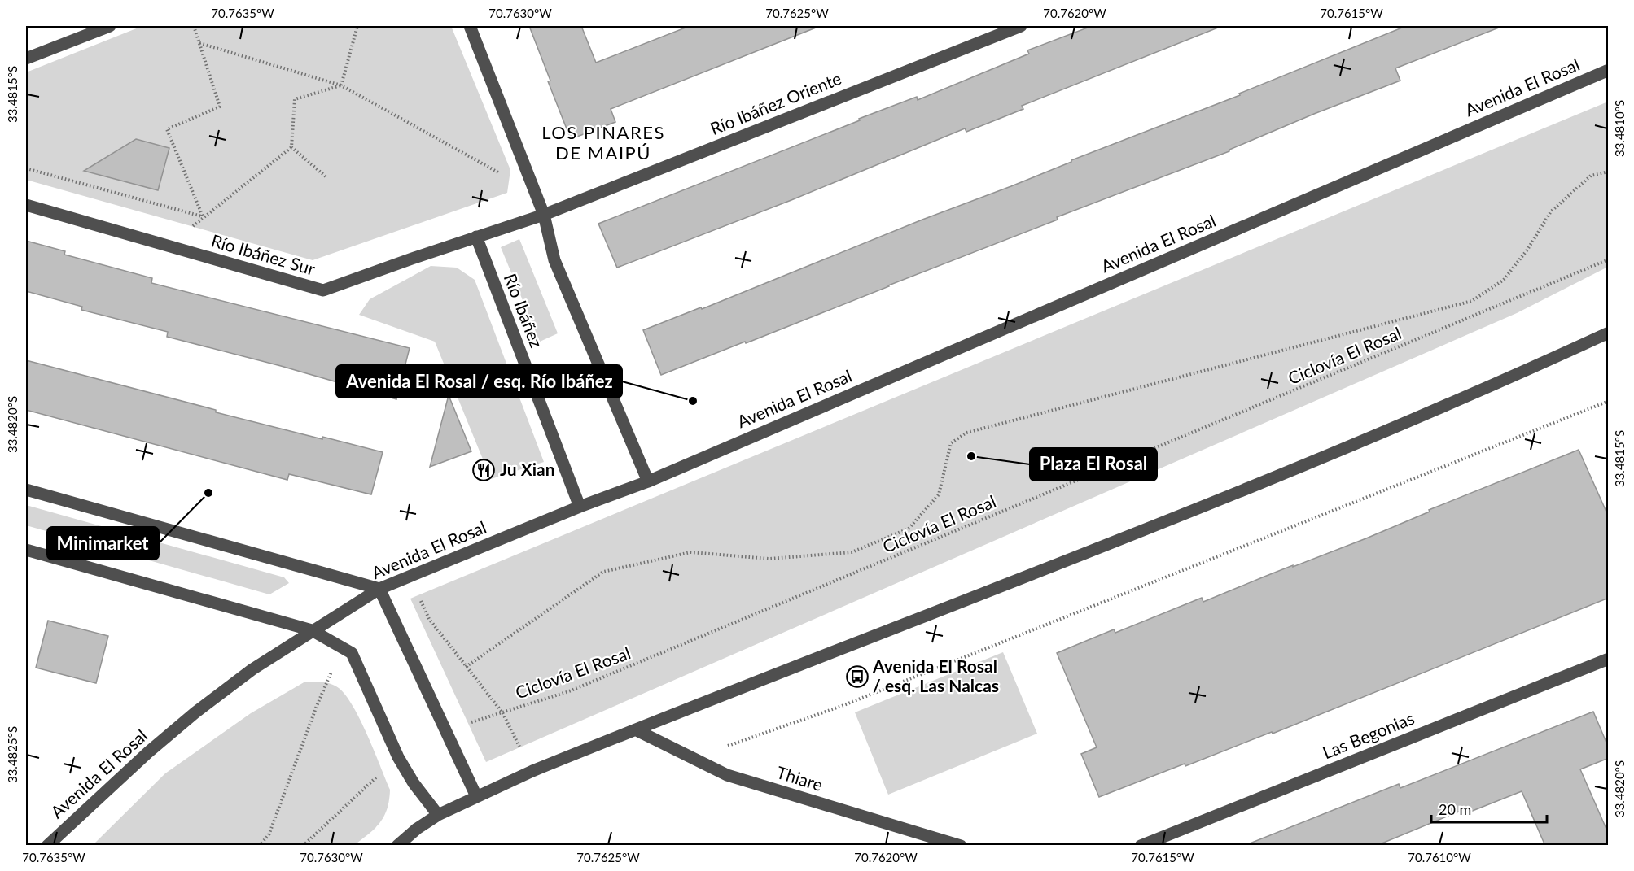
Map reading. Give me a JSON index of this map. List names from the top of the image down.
{
  "streets": {
    "street": [
      "Avenida El Rosal",
      "Río Ibáñez Oriente",
      "Río Ibáñez Sur",
      "Río Ibáñez",
      "Las Begonias",
      "Thiare"
    ],
    "path": ["Ciclovía El Rosal"]
  },
  "crossings": [
    ["Avenida El Rosal", "Río Ibáñez"],
    ["Río Ibáñez Oriente", "Río Ibáñez Sur"],
    ["Río Ibáñez Sur", "Río Ibáñez"]
  ],
  "districts": ["LOS PINARES DE MAIPÚ"],
  "places": {
    "other": ["Avenida El Rosal / esq. Río Ibáñez", "Plaza El Rosal", "Minimarket"],
    "restaurant": ["Ju Xian"],
    "bus stop": ["Avenida El Rosal / esq. Las Nalcas"]
  },
  "scale_bar": "20 m",
  "coordinates": [
    "70.7635°W",
    "70.7630°W",
    "70.7625°W",
    "70.7620°W",
    "70.7615°W",
    "33.4815°S",
    "33.4810°S",
    "33.4820°S",
    "33.4825°S",
    "70.7610°W"
  ]
}
